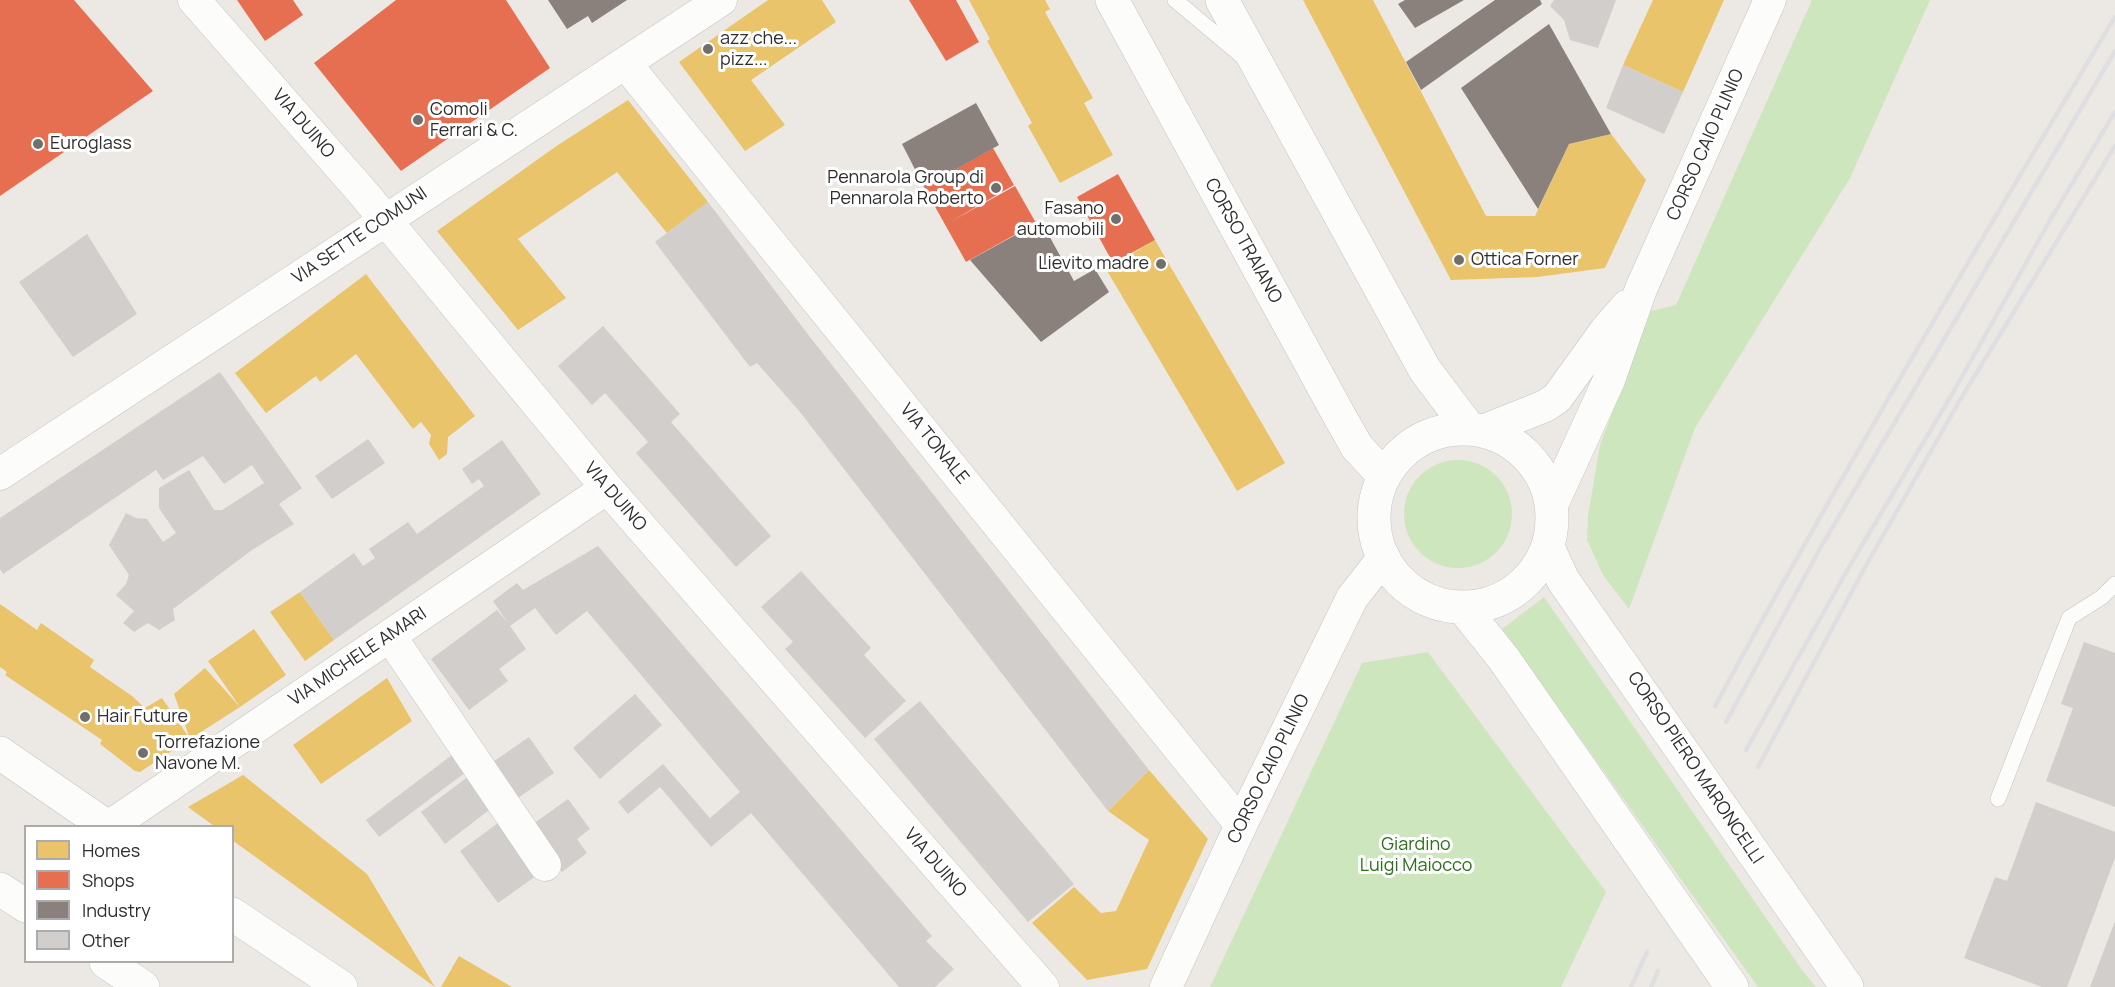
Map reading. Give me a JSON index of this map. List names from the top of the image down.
{
  "streets": {
    "main road": ["CORSO TRAIANO", "CORSO PIERO MARONCELLI"],
    "street": [
      "VIA DUINO",
      "CORSO CAIO PLINIO",
      "VIA SETTE COMUNI",
      "VIA TONALE",
      "VIA MICHELE AMARI"
    ]
  },
  "crossings": [
    ["VIA DUINO", "VIA SETTE COMUNI"],
    ["VIA DUINO", "VIA MICHELE AMARI"],
    ["CORSO CAIO PLINIO", "CORSO TRAIANO"],
    ["CORSO CAIO PLINIO", "VIA TONALE"],
    ["CORSO CAIO PLINIO", "CORSO PIERO MARONCELLI"],
    ["VIA SETTE COMUNI", "VIA TONALE"],
    ["CORSO TRAIANO", "CORSO PIERO MARONCELLI"]
  ],
  "parks": ["Giardino Luigi Maiocco"],
  "places": [
    "azz che... pizz...",
    "Comoli Ferrari & C.",
    "Euroglass",
    "Pennarola Group di Pennarola Roberto",
    "Fasano automobili",
    "Ottica Forner",
    "Lievito madre",
    "Hair Future",
    "Torrefazione Navone M."
  ],
  "legend": [
    "Homes",
    "Shops",
    "Industry",
    "Other"
  ]
}
